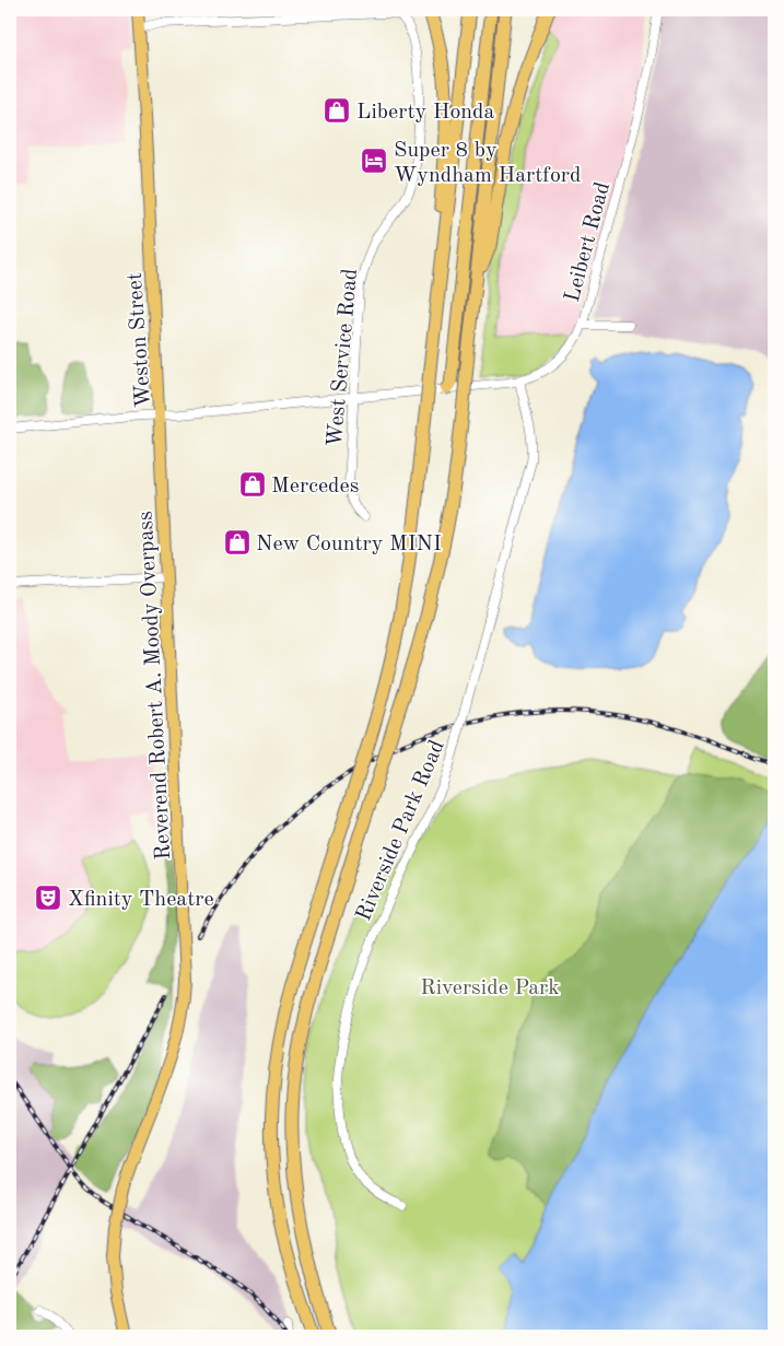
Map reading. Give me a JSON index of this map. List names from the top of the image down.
{
  "streets": {
    "main road": ["Weston Street", "Reverend Robert A. Moody Overpass"],
    "street": ["Leibert Road", "West Service Road", "Riverside Park Road"]
  },
  "crossings": [
    ["Leibert Road", "Weston Street"],
    ["Leibert Road", "Riverside Park Road"],
    ["Weston Street", "West Service Road"],
    ["Weston Street", "Reverend Robert A. Moody Overpass"]
  ],
  "parks": ["Riverside Park"],
  "places": {
    "shop": ["Liberty Honda", "Mercedes", "New Country MINI"],
    "hotel": ["Super 8 by Wyndham Hartford"],
    "theatre": ["Xfinity Theatre"]
  }
}
